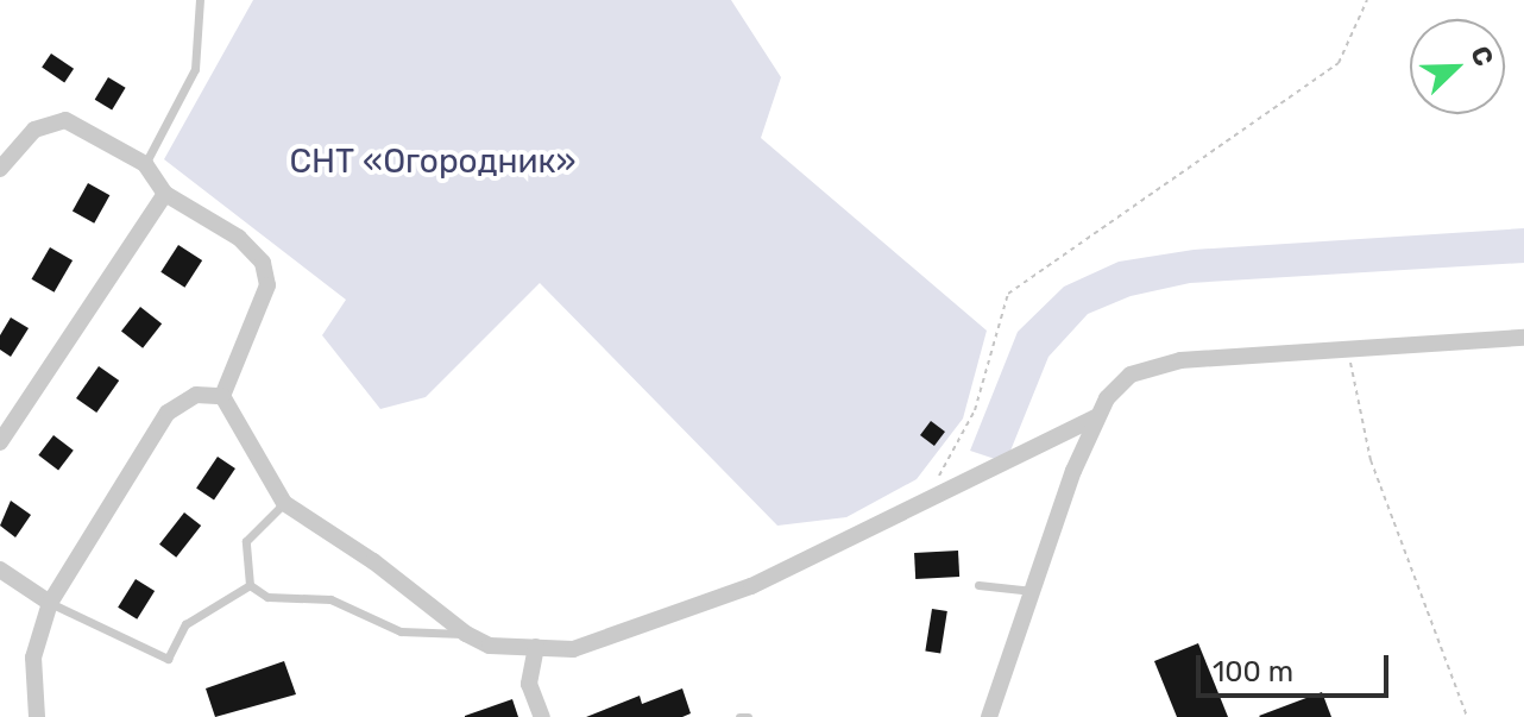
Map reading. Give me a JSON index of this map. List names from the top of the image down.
{
  "parks": ["СНТ «Огородник»"],
  "scale_bar": "100 m",
  "north": "top right"
}
